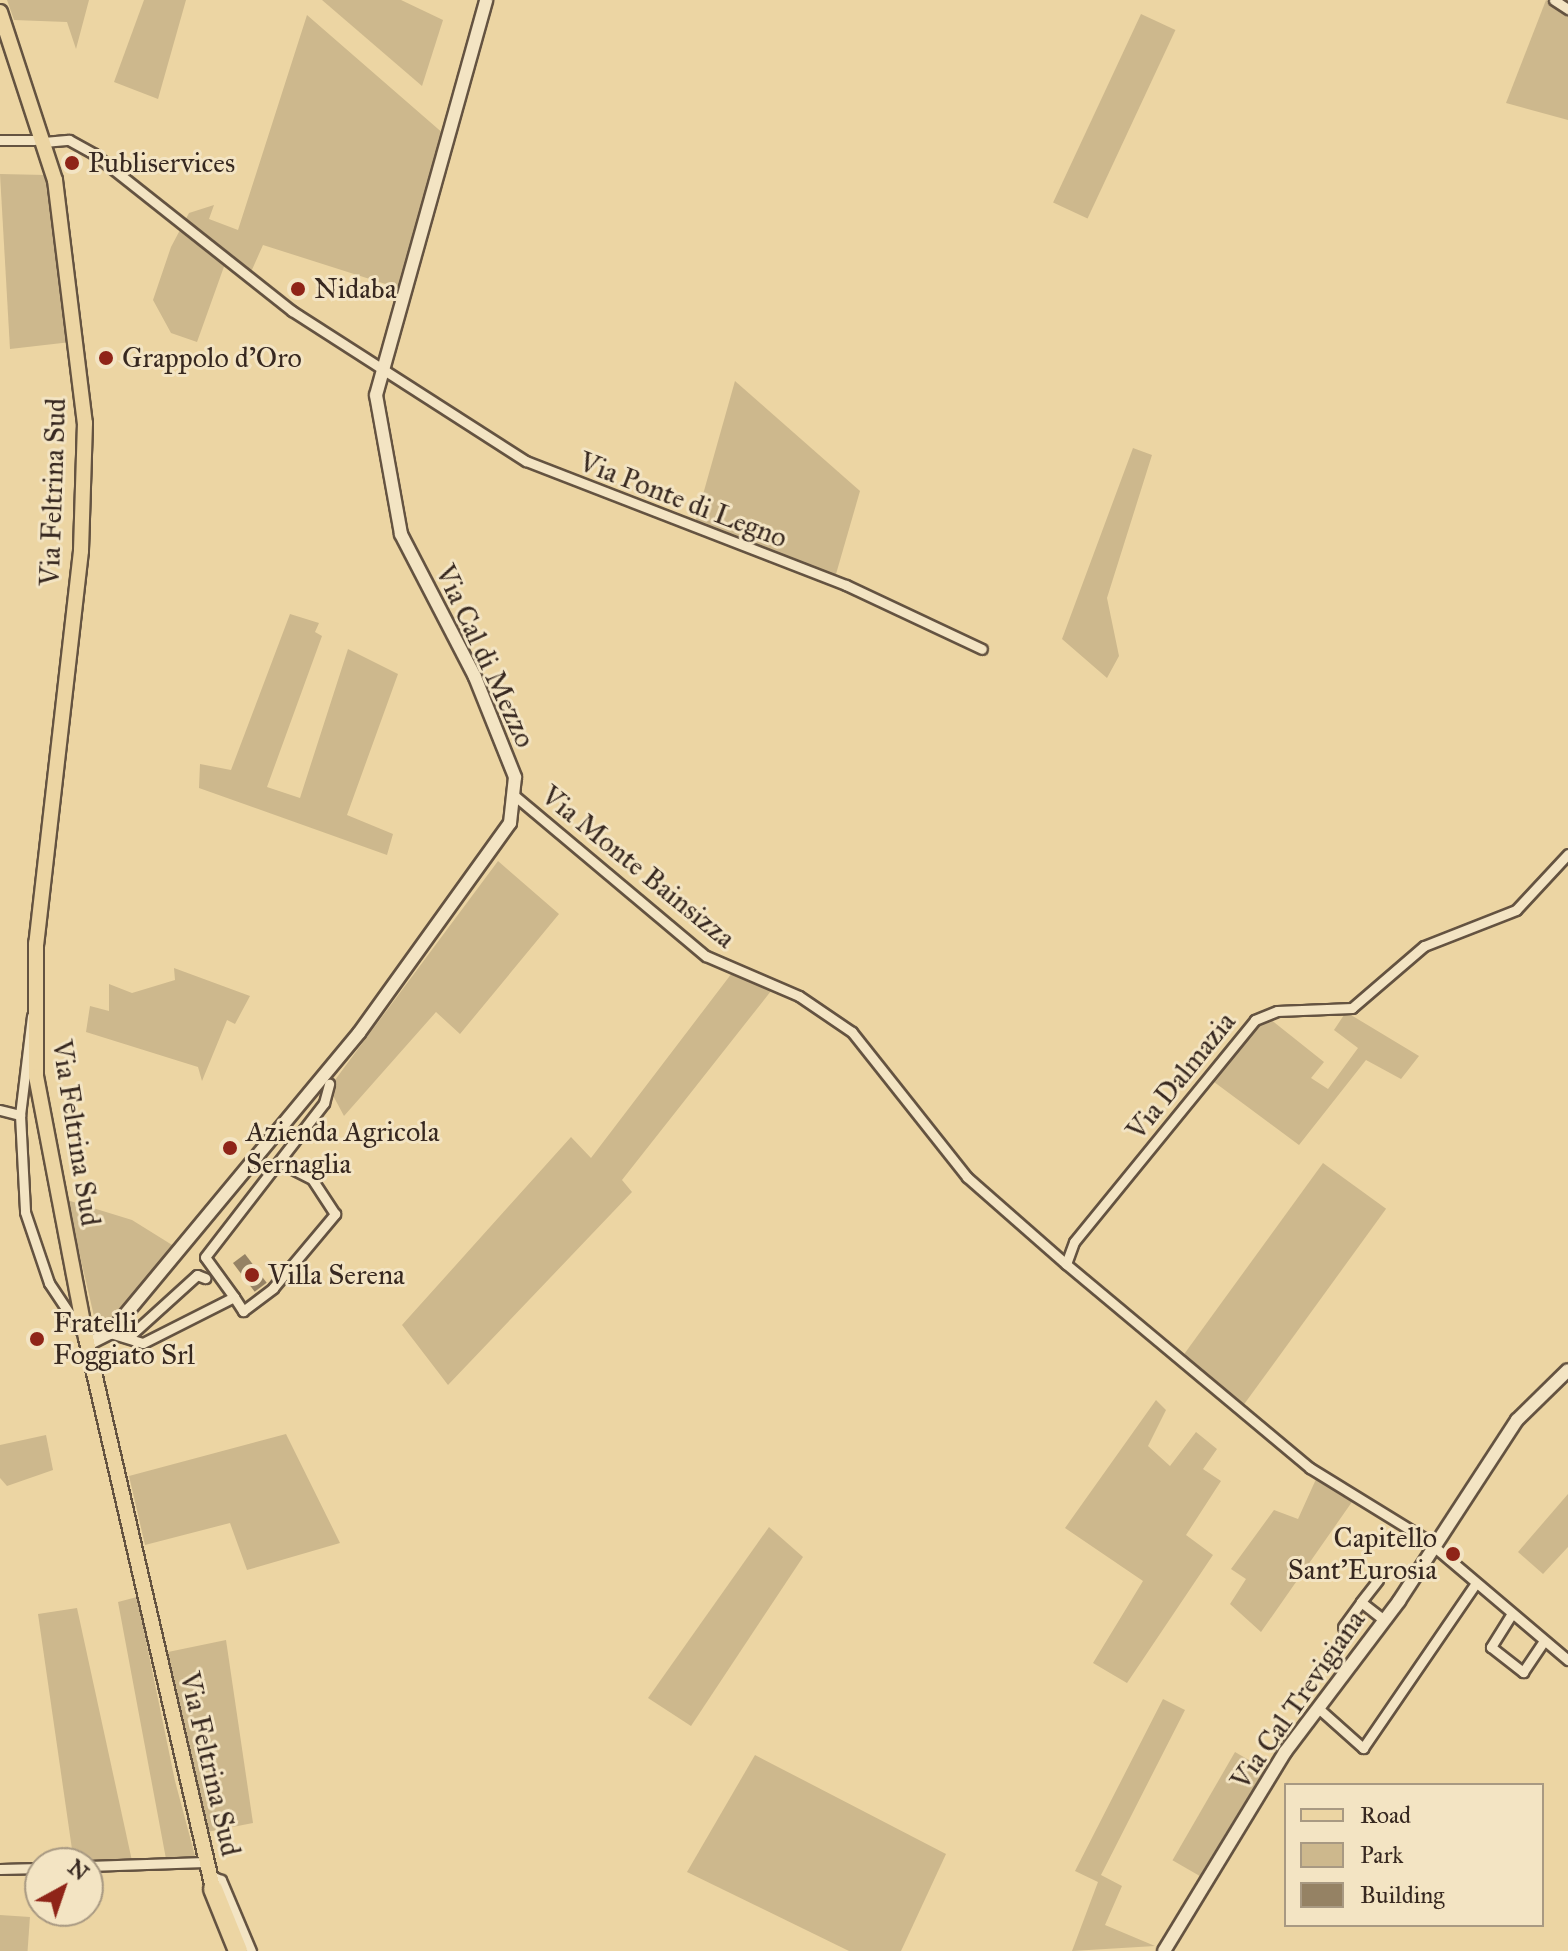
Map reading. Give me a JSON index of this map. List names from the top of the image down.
{
  "streets": {
    "main road": ["Via Feltrina Sud"],
    "street": [
      "Via Ponte di Legno",
      "Via Cal di Mezzo",
      "Via Monte Bainsizza",
      "Via Dalmazia",
      "Via Cal Trevigiana"
    ]
  },
  "crossings": [
    ["Via Feltrina Sud", "Via Ponte di Legno"],
    ["Via Ponte di Legno", "Via Cal di Mezzo"],
    ["Via Cal di Mezzo", "Via Monte Bainsizza"],
    ["Via Monte Bainsizza", "Via Dalmazia"]
  ],
  "places": [
    "Publiservices",
    "Nidaba",
    "Grappolo d'Oro",
    "Azienda Agricola Sernaglia",
    "Villa Serena",
    "Fratelli Foggiato Srl",
    "Capitello Sant'Eurosia"
  ],
  "legend": ["Road", "Park", "Building"],
  "north": "top right"
}
